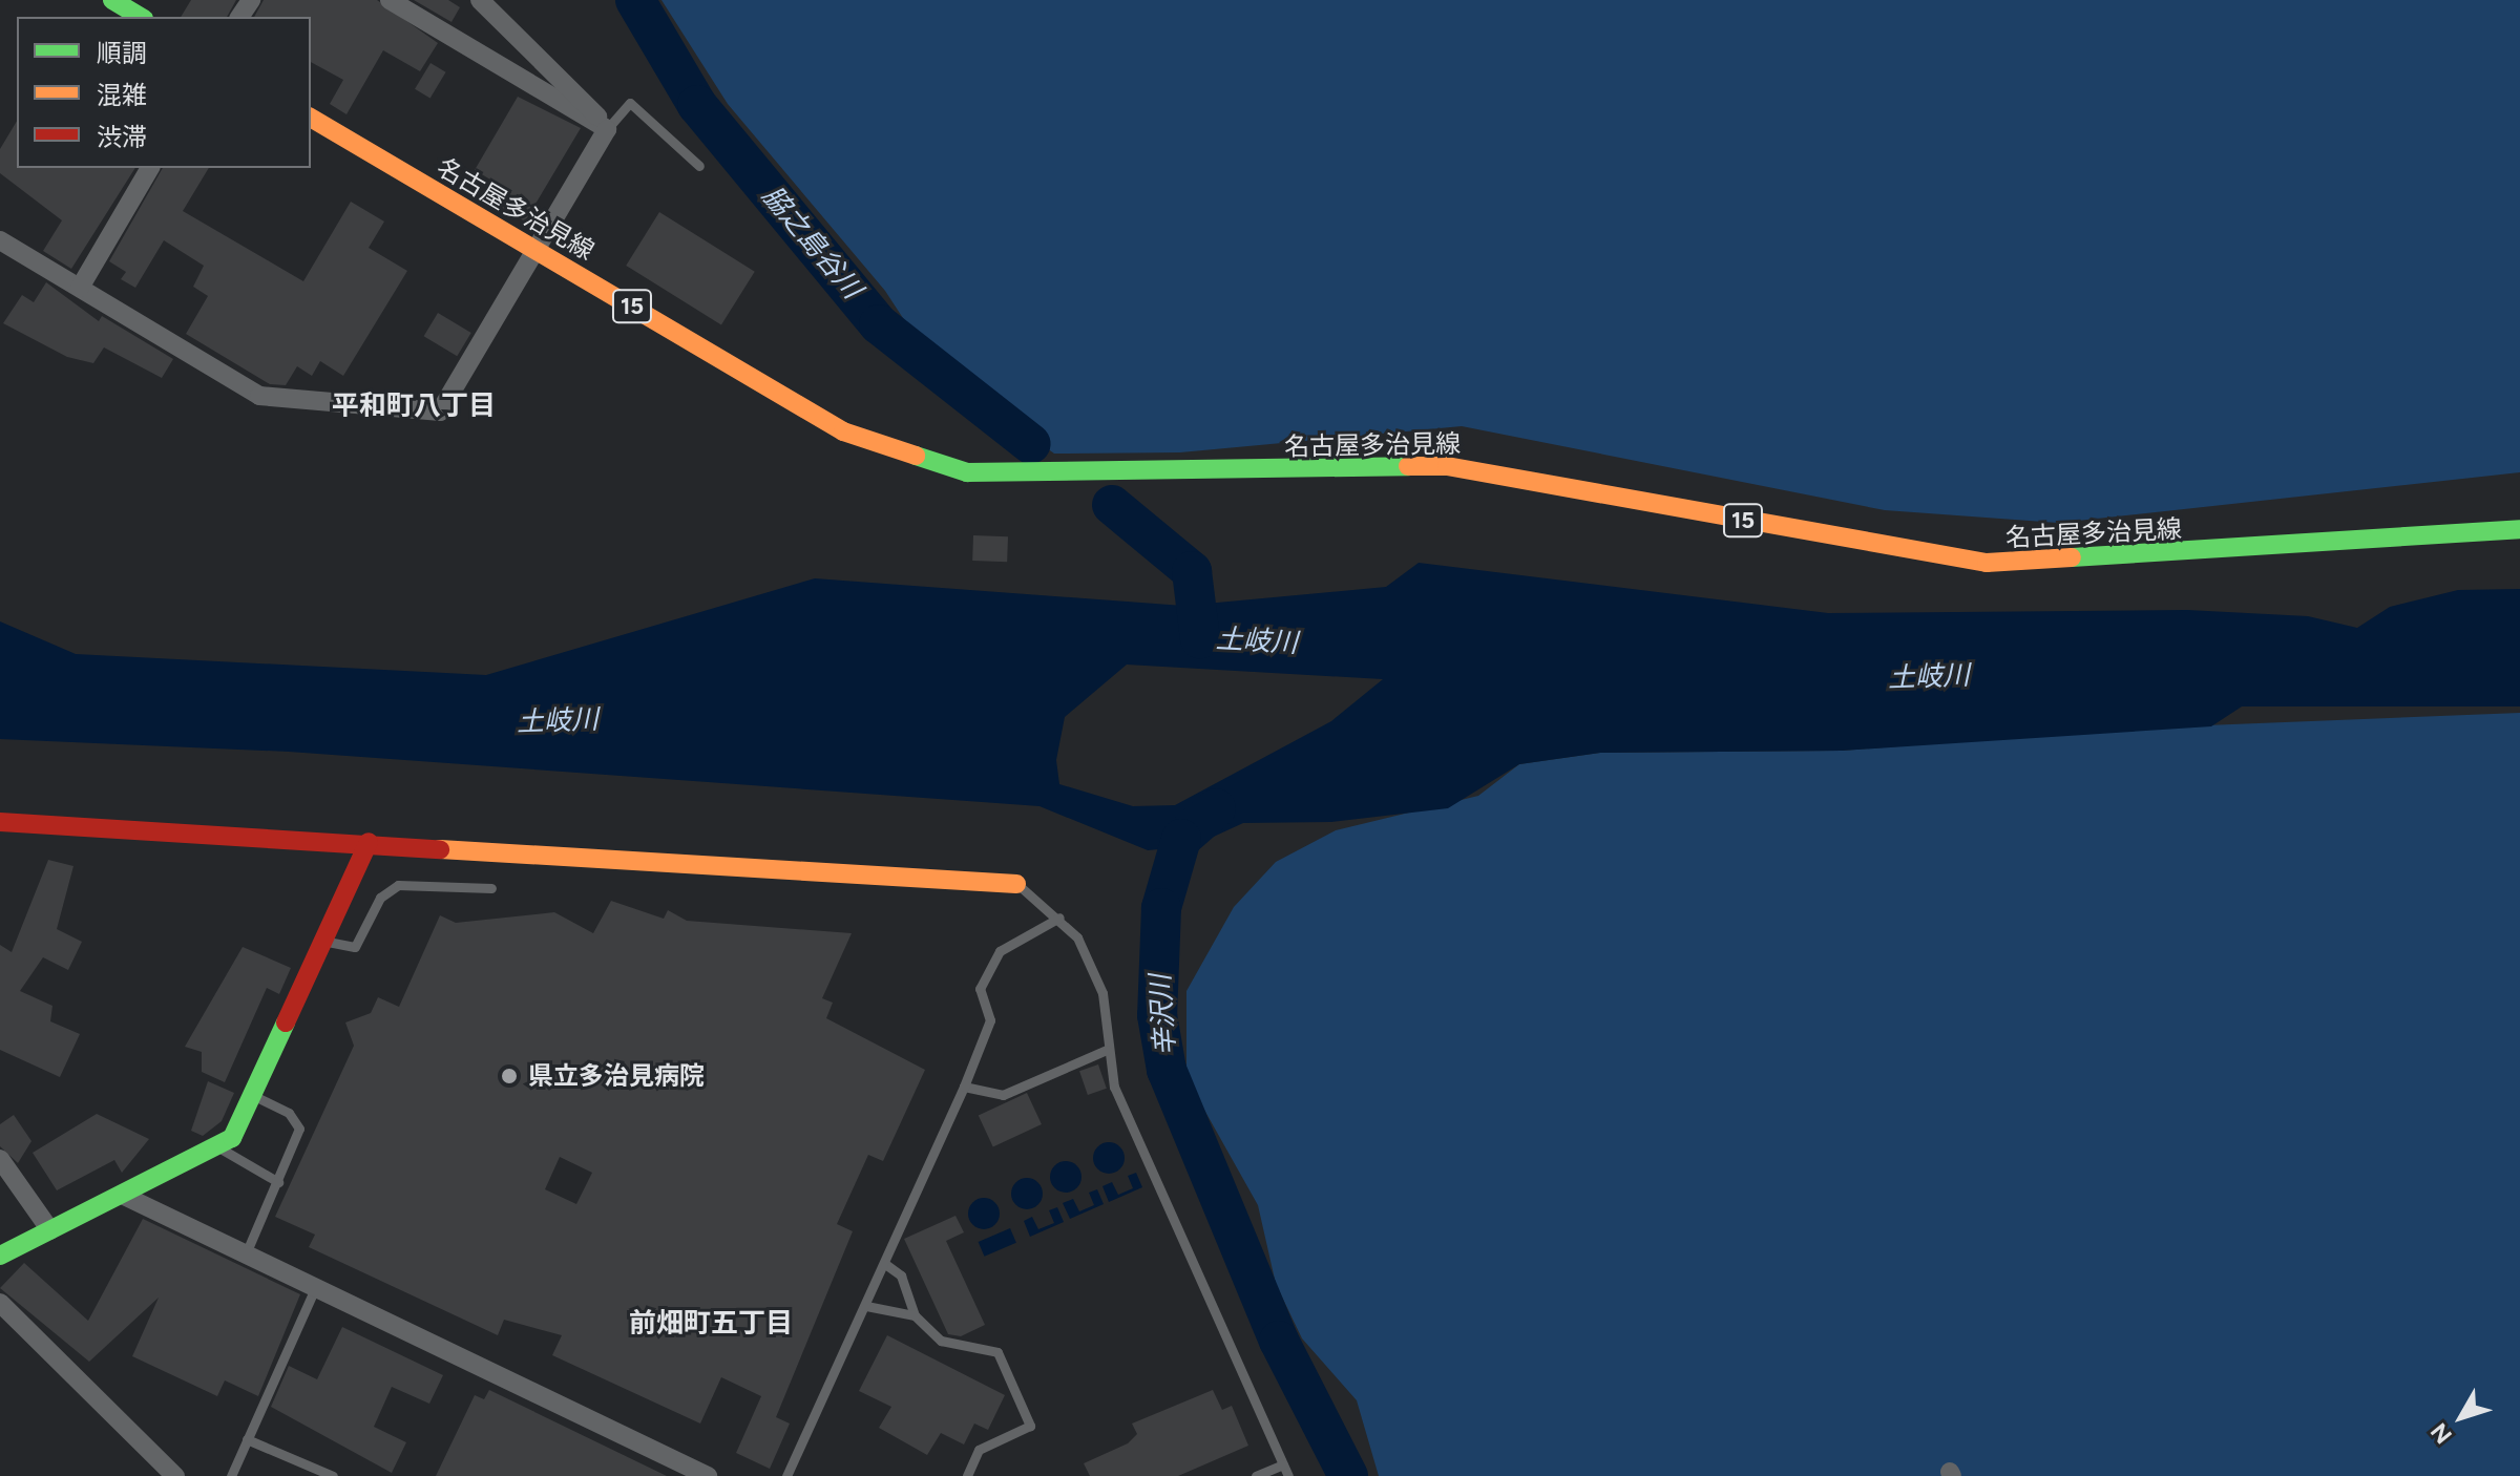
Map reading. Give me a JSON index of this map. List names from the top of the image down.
{
  "streets": {
    "main road": ["名古屋多治見線", "15"]
  },
  "districts": ["平和町八丁目", "前畑町五丁目"],
  "water": ["脇之島谷川", "土岐川", "辛沢川"],
  "places": ["県立多治見病院"],
  "legend": ["順調", "混雑", "渋滞"],
  "north": "bottom left"
}
